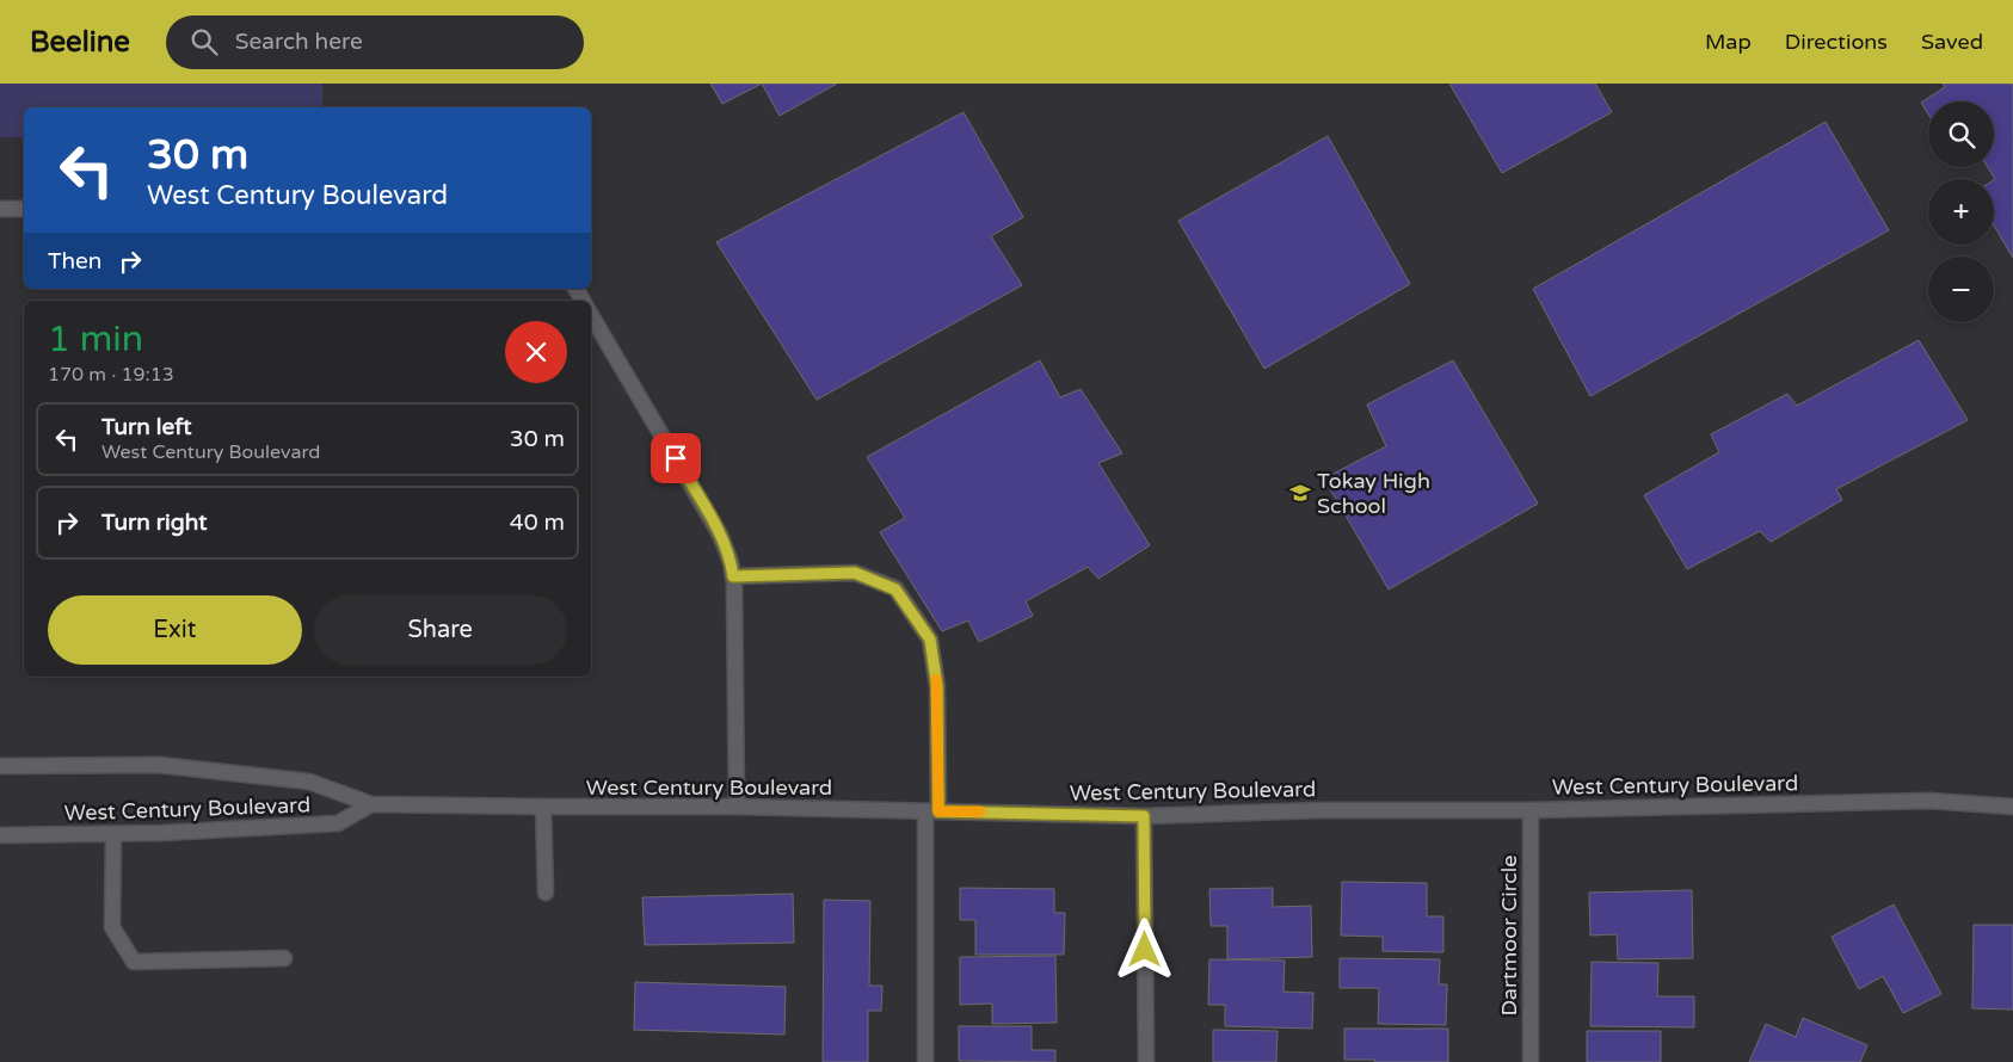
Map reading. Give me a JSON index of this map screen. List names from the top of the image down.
{
  "streets": {
    "street": ["West Century Boulevard", "Dartmoor Circle"]
  },
  "crossings": [
    ["West Century Boulevard", "Dartmoor Circle"]
  ],
  "places": {
    "school or university": ["Tokay High School"]
  },
  "page": {
    "header": "Beeline",
    "search": "Search here",
    "nav": ["Map", "Directions", "Saved"],
    "map_buttons": ["+", "−"],
    "turn": ["30 m", "West Century Boulevard"],
    "then": "Then",
    "heading": ["1 min", "170 m · 19:13"],
    "list": [
      {
        "name": "Turn left",
        "note": "West Century Boulevard",
        "value": "30 m"
      },
      {
        "name": "Turn right",
        "value": "40 m"
      }
    ],
    "buttons": ["Exit", "Share"]
  }
}
